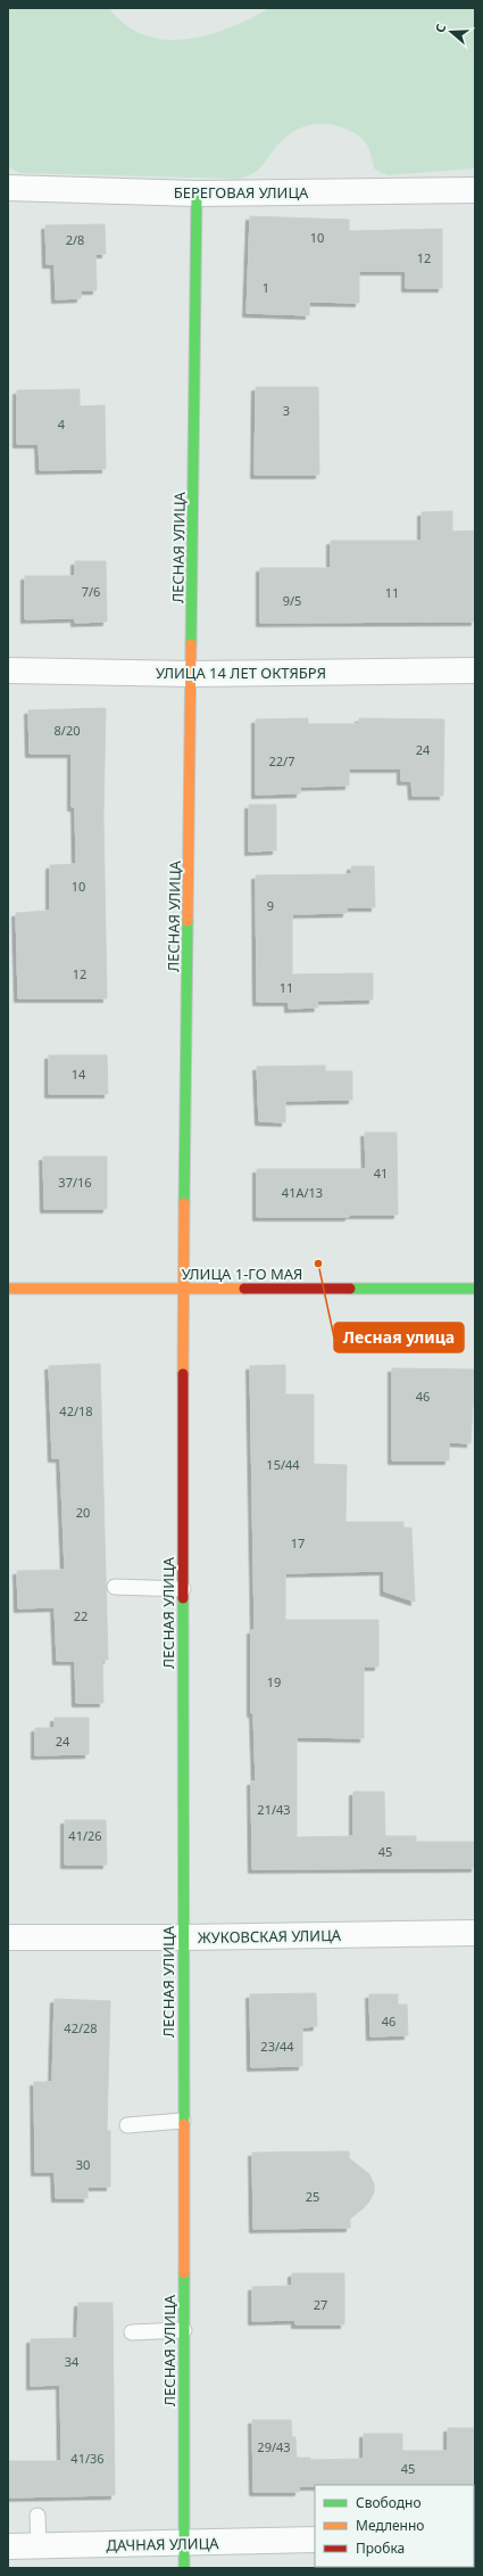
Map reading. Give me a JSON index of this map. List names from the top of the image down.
{
  "streets": {
    "street": [
      "БЕРЕГОВАЯ УЛИЦА",
      "ЛЕСНАЯ УЛИЦА",
      "УЛИЦА 14 ЛЕТ ОКТЯБРЯ",
      "УЛИЦА 1-ГО МАЯ",
      "ЖУКОВСКАЯ УЛИЦА",
      "ДАЧНАЯ УЛИЦА"
    ]
  },
  "crossings": [
    ["БЕРЕГОВАЯ УЛИЦА", "ЛЕСНАЯ УЛИЦА"],
    ["ЛЕСНАЯ УЛИЦА", "УЛИЦА 14 ЛЕТ ОКТЯБРЯ"],
    ["ЛЕСНАЯ УЛИЦА", "УЛИЦА 1-ГО МАЯ"],
    ["ЛЕСНАЯ УЛИЦА", "ЖУКОВСКАЯ УЛИЦА"],
    ["ЛЕСНАЯ УЛИЦА", "ДАЧНАЯ УЛИЦА"]
  ],
  "places": ["Лесная улица"],
  "house_numbers": [
    "10",
    "2/8",
    "12",
    "1",
    "3",
    "4",
    "7/6",
    "11",
    "9/5",
    "8/20",
    "24",
    "22/7",
    "10",
    "9",
    "12",
    "11",
    "14",
    "41",
    "37/16",
    "41А/13",
    "46",
    "42/18",
    "15/44",
    "20",
    "17",
    "22",
    "19",
    "24",
    "21/43",
    "41/26",
    "45",
    "46",
    "42/28",
    "23/44",
    "30",
    "25",
    "27",
    "34",
    "29/43",
    "41/36",
    "45"
  ],
  "legend": ["Свободно", "Медленно", "Пробка"],
  "north": "left"
}
